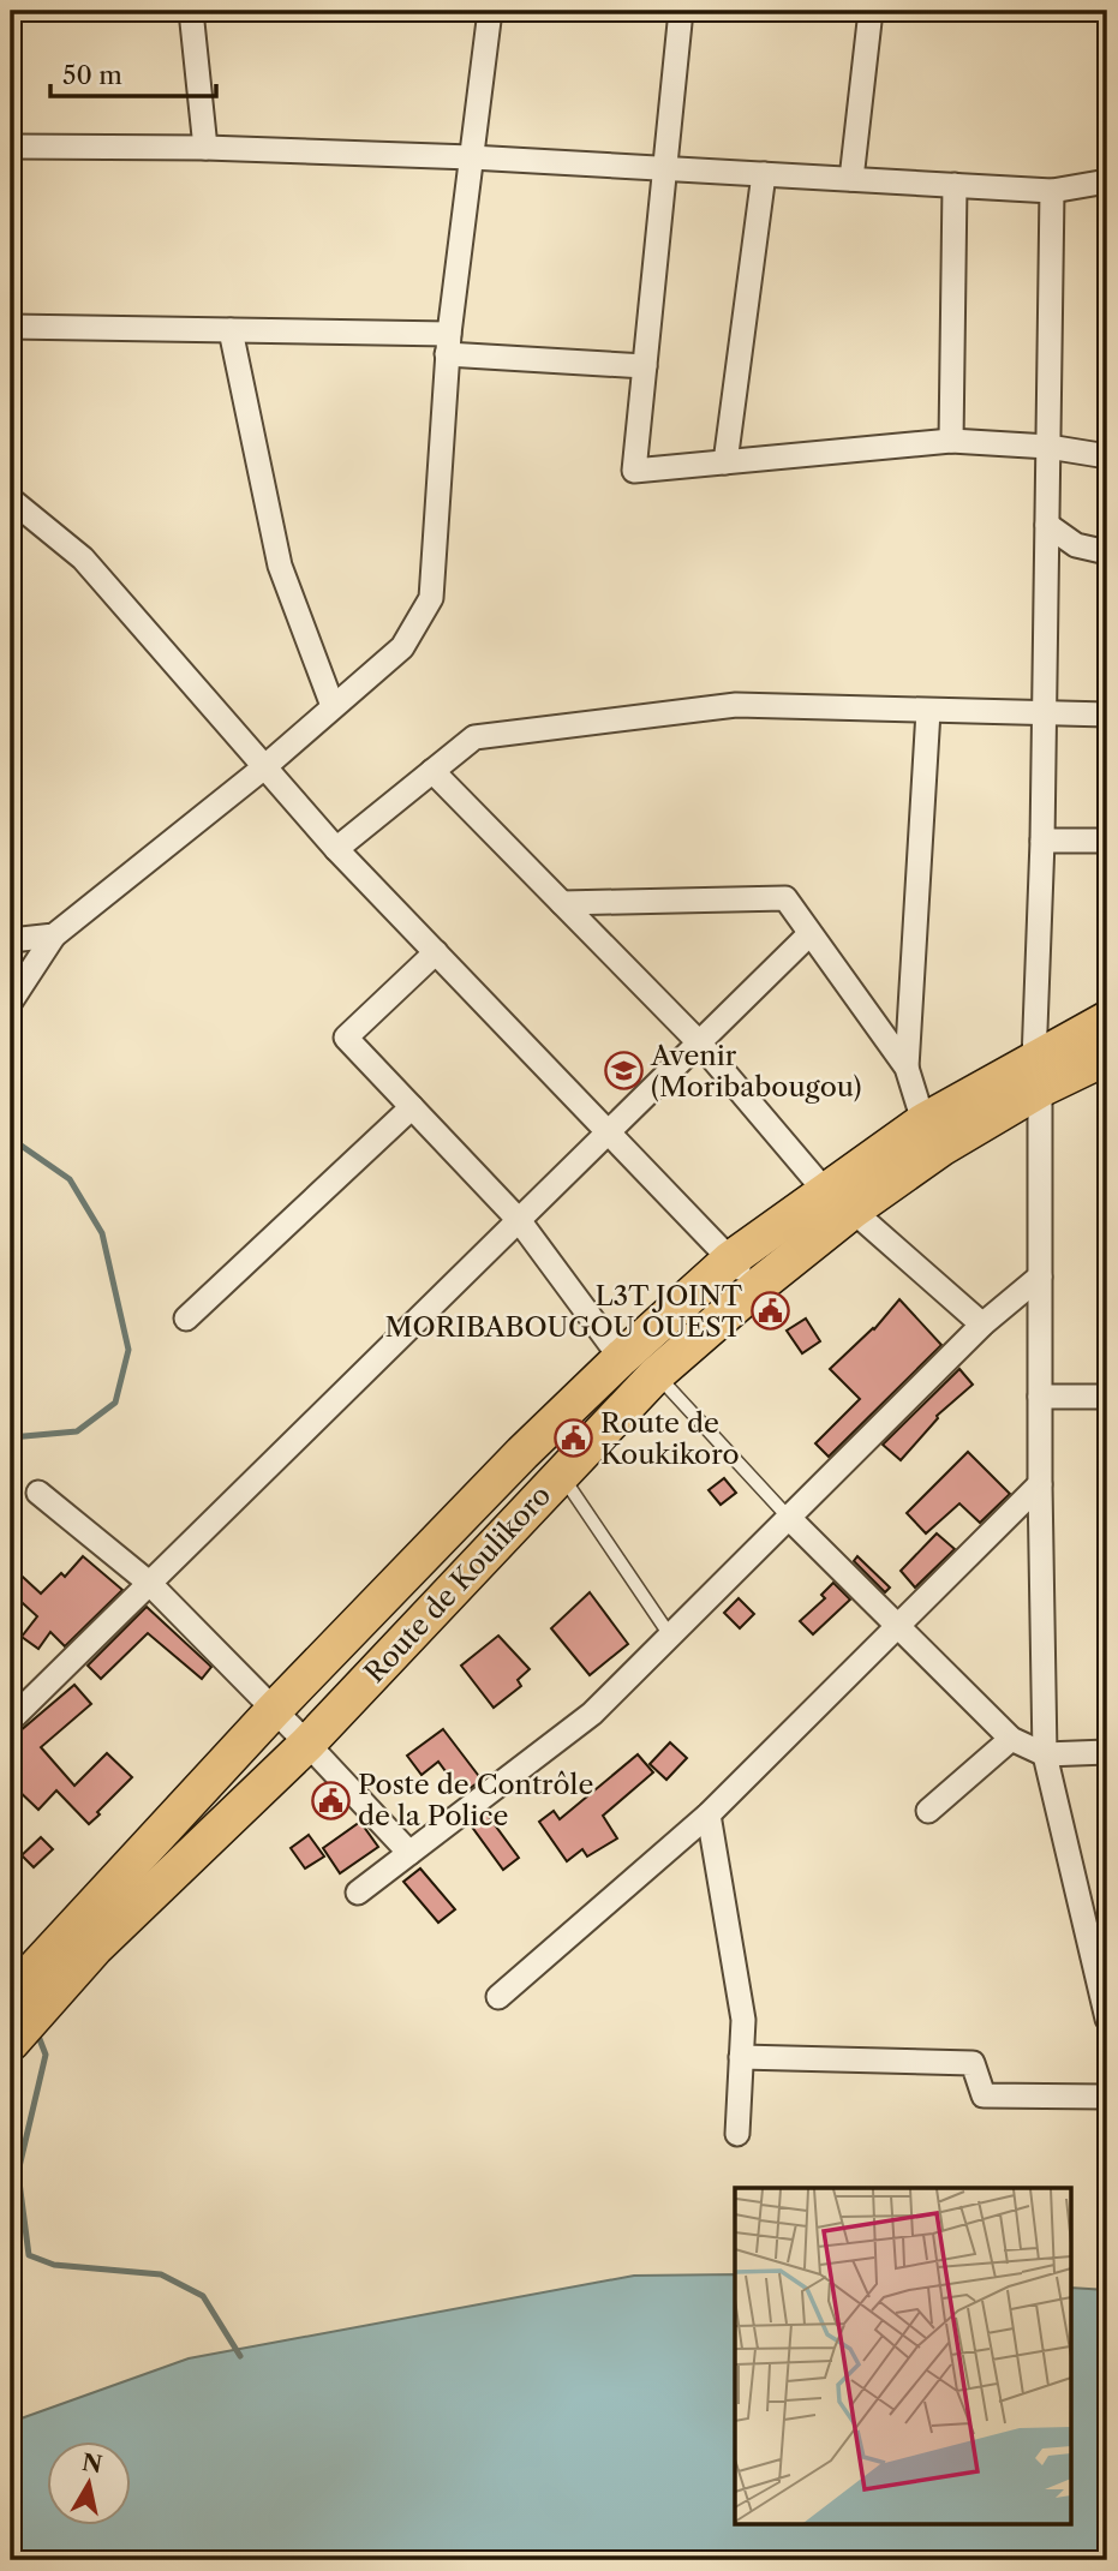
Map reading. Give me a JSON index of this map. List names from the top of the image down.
{
  "streets": {
    "main road": ["Route de Koulikoro"]
  },
  "places": {
    "school or university": ["Avenir (Moribabougou)"],
    "public building": ["L3T JOINT MORIBABOUGOU OUEST", "Route de Koukikoro", "Poste de Contrôle de la Police"]
  },
  "scale_bar": "50 m",
  "north": "top"
}
